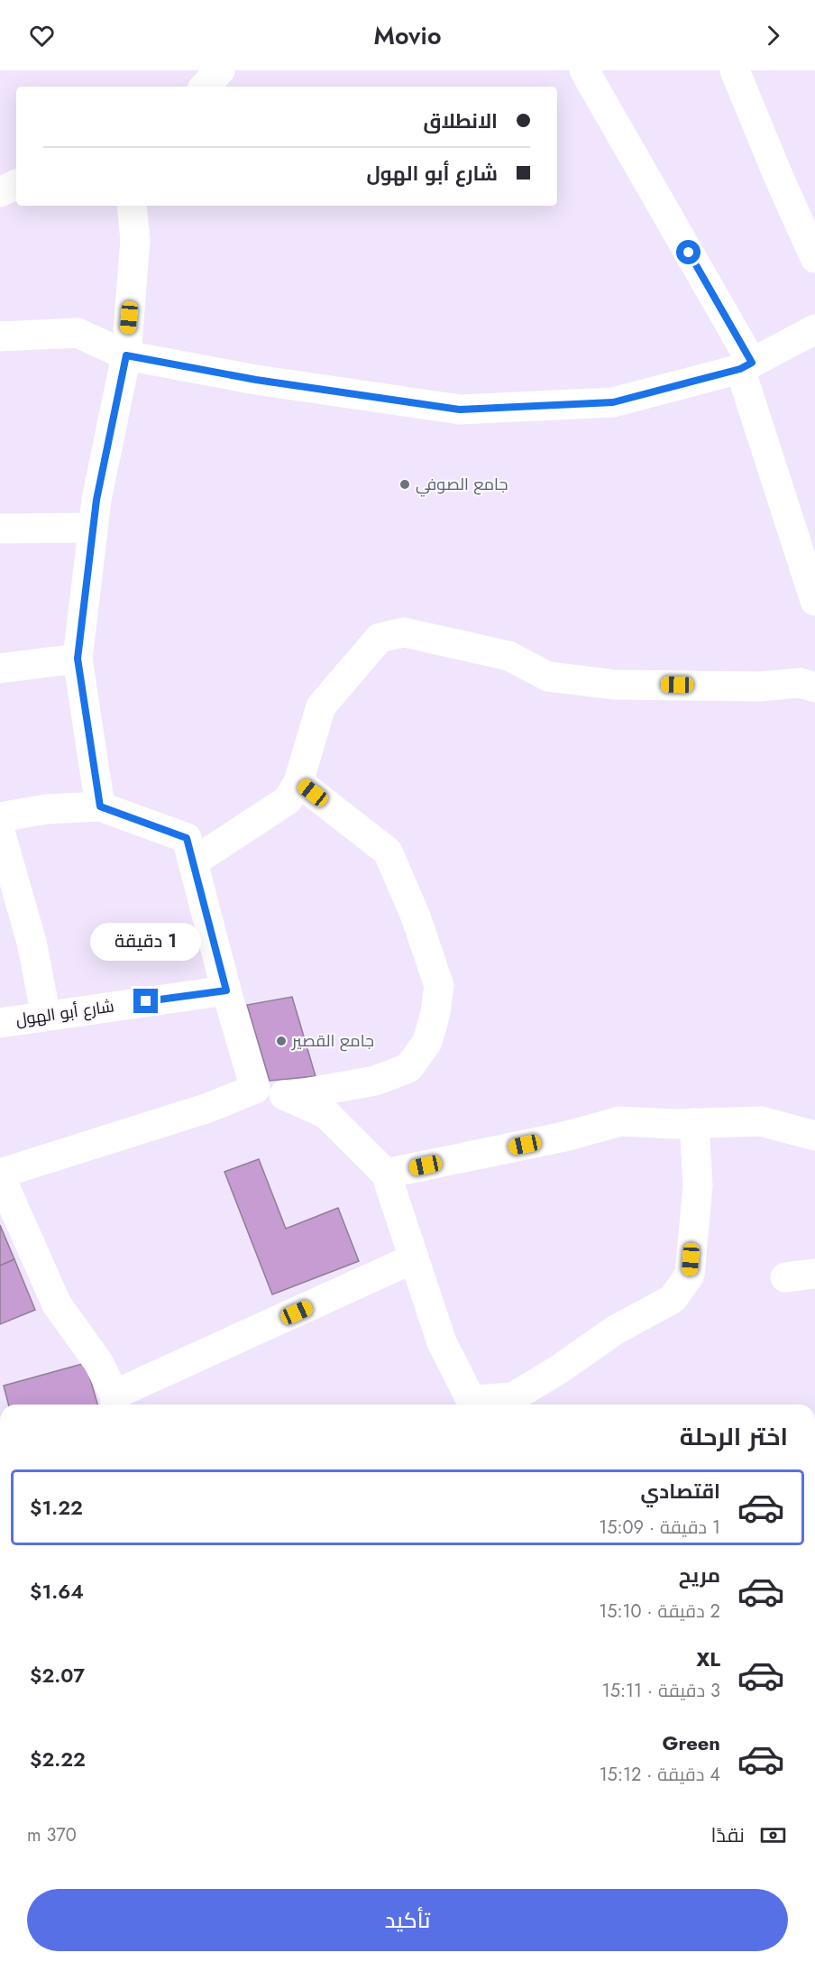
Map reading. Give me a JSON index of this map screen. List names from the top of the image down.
{
  "streets": {
    "street": ["شارع أبو الهول"]
  },
  "places": ["جامع الصوفي", "جامع القصير"],
  "page": {
    "header": "Movio",
    "banner": ["الانطلاق", "شارع أبو الهول"],
    "bubble": "1 دقيقة",
    "heading": "اختر الرحلة",
    "list": [
      {
        "name": "اقتصادي",
        "note": "1 دقيقة · 15:09",
        "value": "$1.22"
      },
      {
        "name": "مريح",
        "note": "2 دقيقة · 15:10",
        "value": "$1.64"
      },
      {
        "name": "XL",
        "note": "3 دقيقة · 15:11",
        "value": "$2.07"
      },
      {
        "name": "Green",
        "note": "4 دقيقة · 15:12",
        "value": "$2.22"
      }
    ],
    "pay": ["نقدًا", "370 m"],
    "buttons": "تأكيد"
  }
}
